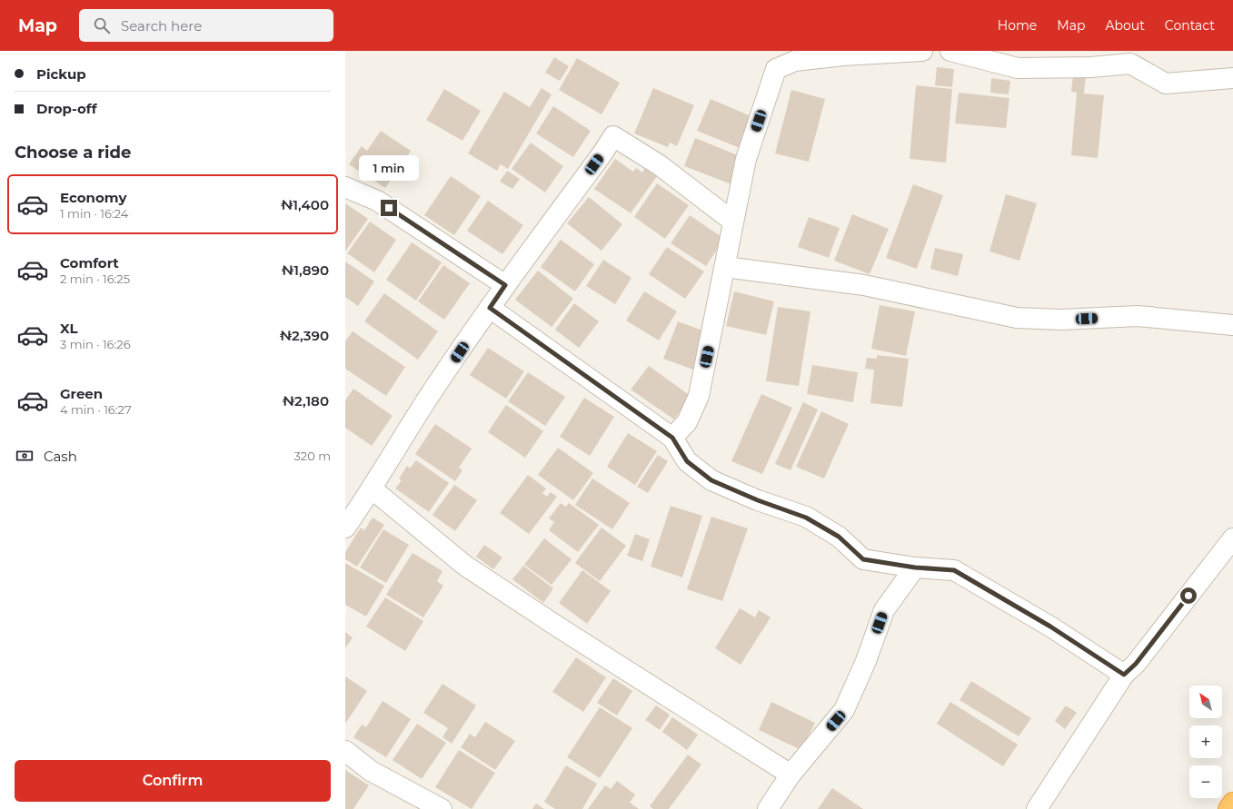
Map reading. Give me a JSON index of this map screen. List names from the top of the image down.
{
  "north": "top left",
  "page": {
    "header": "Map",
    "search": "Search here",
    "nav": [
      "Home",
      "Map",
      "About",
      "Contact"
    ],
    "banner": ["Pickup", "Drop-off"],
    "heading": "Choose a ride",
    "bubble": "1 min",
    "list": [
      {
        "name": "Economy",
        "note": "1 min · 16:24",
        "value": "₦1,400"
      },
      {
        "name": "Comfort",
        "note": "2 min · 16:25",
        "value": "₦1,890"
      },
      {
        "name": "XL",
        "note": "3 min · 16:26",
        "value": "₦2,390"
      },
      {
        "name": "Green",
        "note": "4 min · 16:27",
        "value": "₦2,180"
      }
    ],
    "pay": ["Cash", "320 m"],
    "map_buttons": ["+", "−"],
    "buttons": "Confirm"
  }
}
